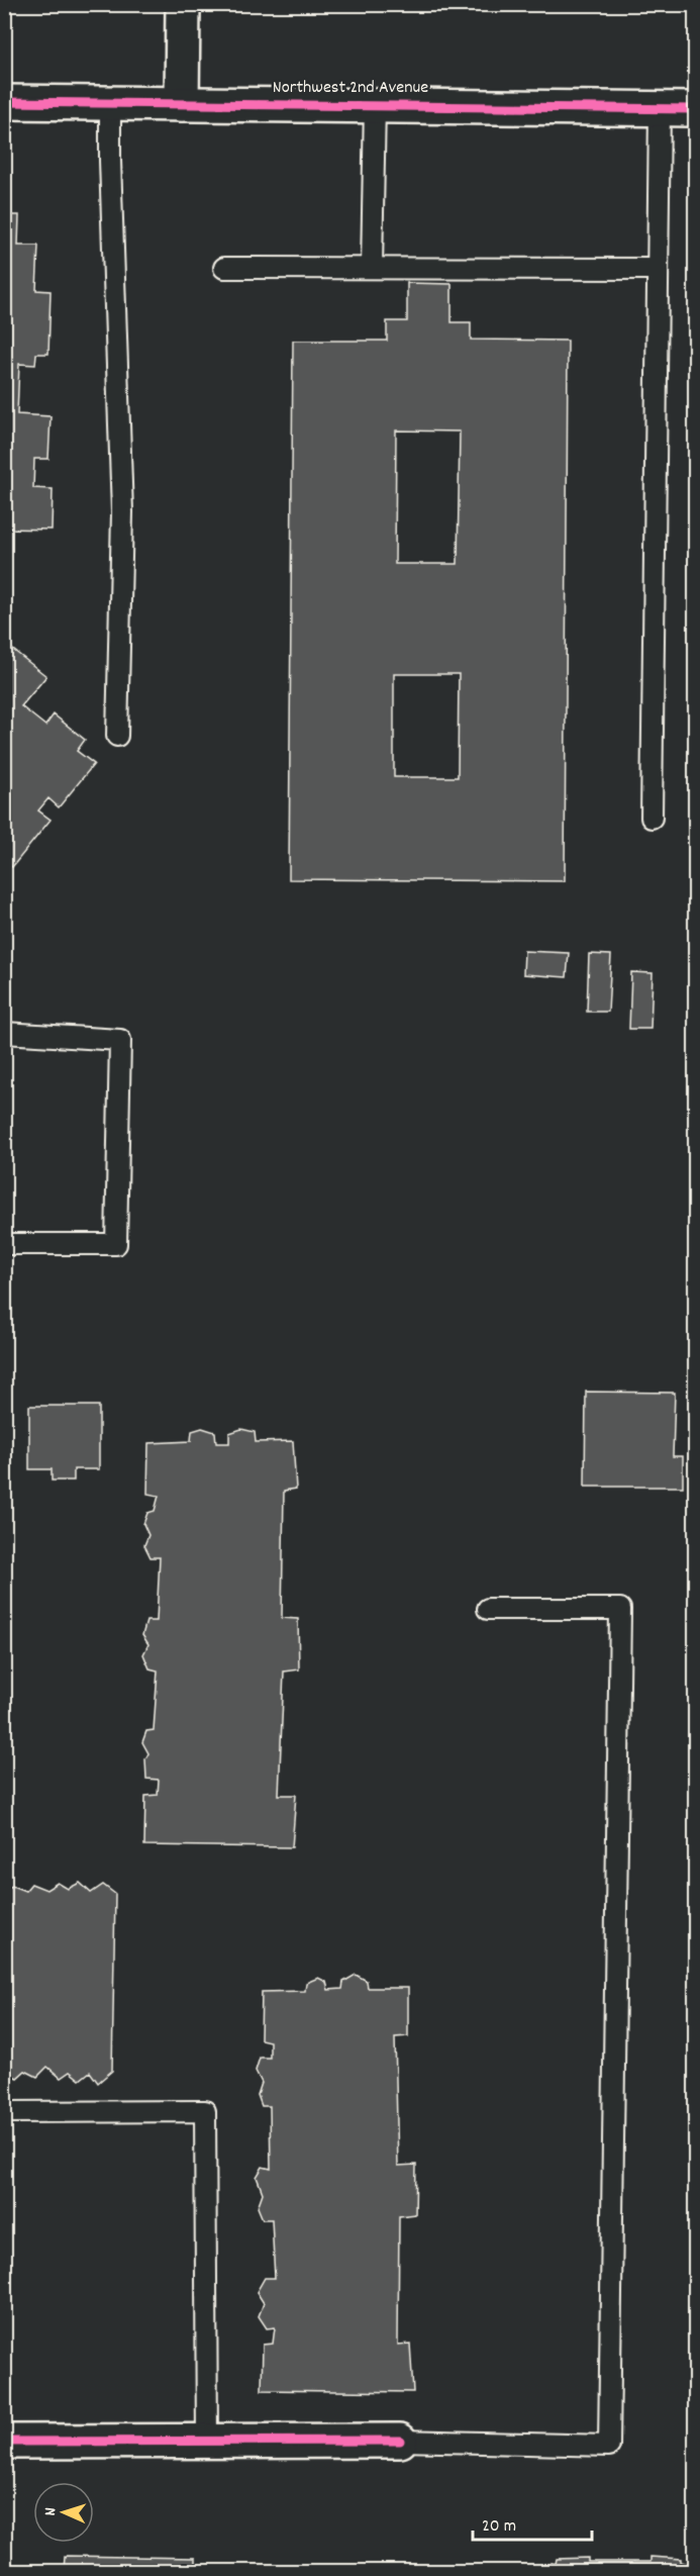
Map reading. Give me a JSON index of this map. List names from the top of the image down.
{
  "streets": {
    "street": ["Northwest 2nd Avenue"]
  },
  "scale_bar": "20 m",
  "north": "left"
}
